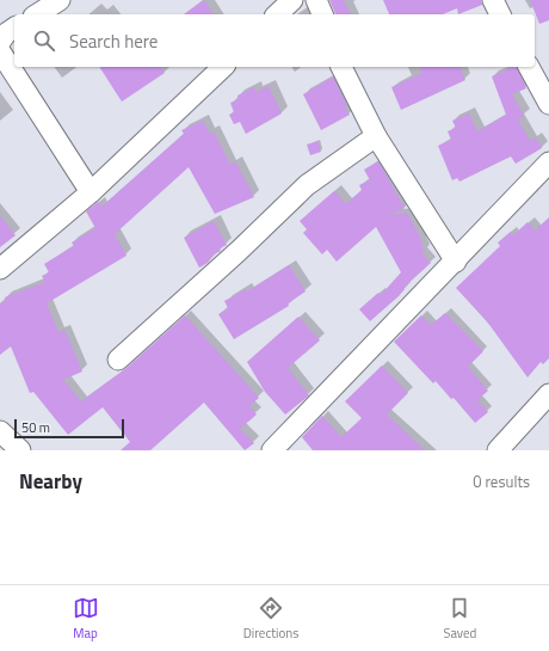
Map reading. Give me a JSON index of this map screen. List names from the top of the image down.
{
  "scale_bar": "50 m",
  "page": {
    "search": "Search here",
    "scale": "50 m",
    "heading": ["Nearby", "0 results"],
    "nav": ["Map", "Directions", "Saved"]
  }
}
